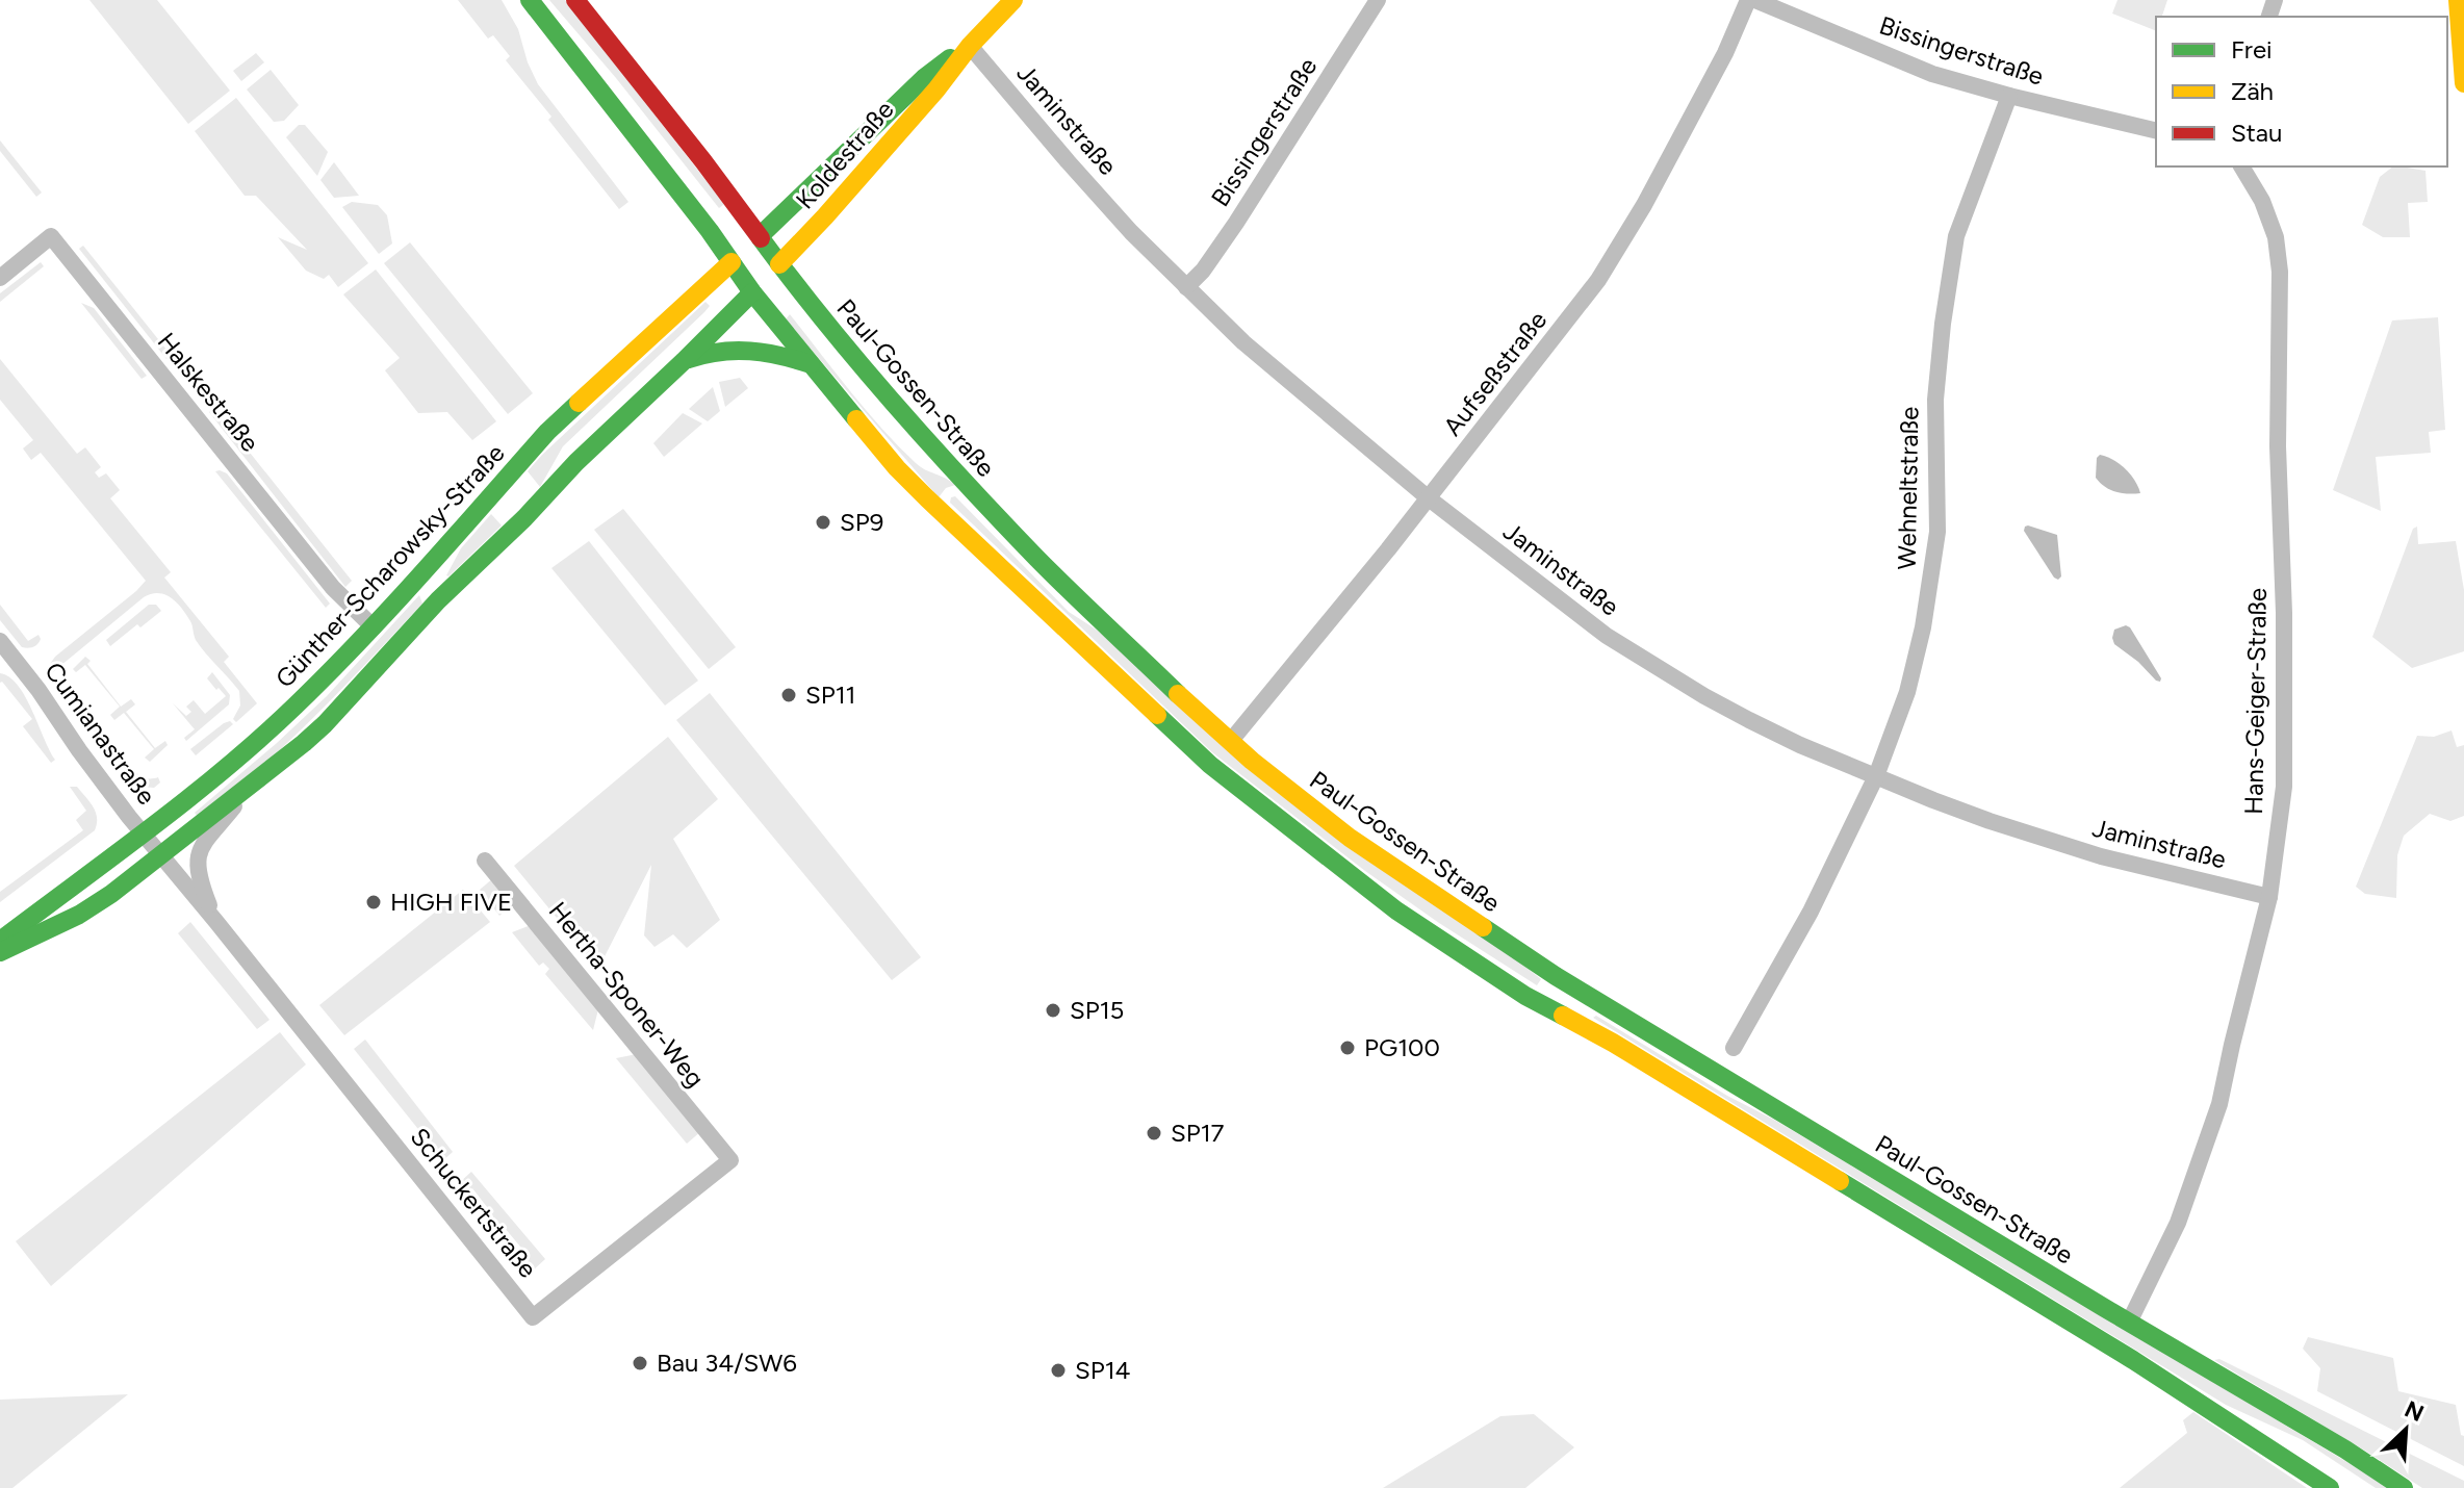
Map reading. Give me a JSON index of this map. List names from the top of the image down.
{
  "streets": {
    "main road": ["Koldestraße", "Paul-Gossen-Straße", "Günther-Scharowsky-Straße"],
    "street": [
      "Bissingerstraße",
      "Jaminstraße",
      "Aufseßstraße",
      "Halskestraße",
      "Wehneltstraße",
      "Hans-Geiger-Straße",
      "Cumianastraße",
      "Hertha-Sponer-Weg",
      "Schuckertstraße"
    ]
  },
  "crossings": [
    ["Bissingerstraße", "Jaminstraße"],
    ["Bissingerstraße", "Wehneltstraße"],
    ["Jaminstraße", "Koldestraße"],
    ["Jaminstraße", "Aufseßstraße"],
    ["Jaminstraße", "Wehneltstraße"],
    ["Jaminstraße", "Hans-Geiger-Straße"],
    ["Koldestraße", "Paul-Gossen-Straße"],
    ["Koldestraße", "Günther-Scharowsky-Straße"],
    ["Aufseßstraße", "Paul-Gossen-Straße"],
    ["Paul-Gossen-Straße", "Günther-Scharowsky-Straße"],
    ["Paul-Gossen-Straße", "Hans-Geiger-Straße"],
    ["Halskestraße", "Günther-Scharowsky-Straße"],
    ["Günther-Scharowsky-Straße", "Cumianastraße"],
    ["Cumianastraße", "Schuckertstraße"],
    ["Hertha-Sponer-Weg", "Schuckertstraße"]
  ],
  "places": [
    "SP9",
    "SP11",
    "HIGH FIVE",
    "SP15",
    "PG100",
    "SP17",
    "Bau 34/SW6",
    "SP14"
  ],
  "legend": ["Frei", "Zäh", "Stau"],
  "north": "top right"
}
